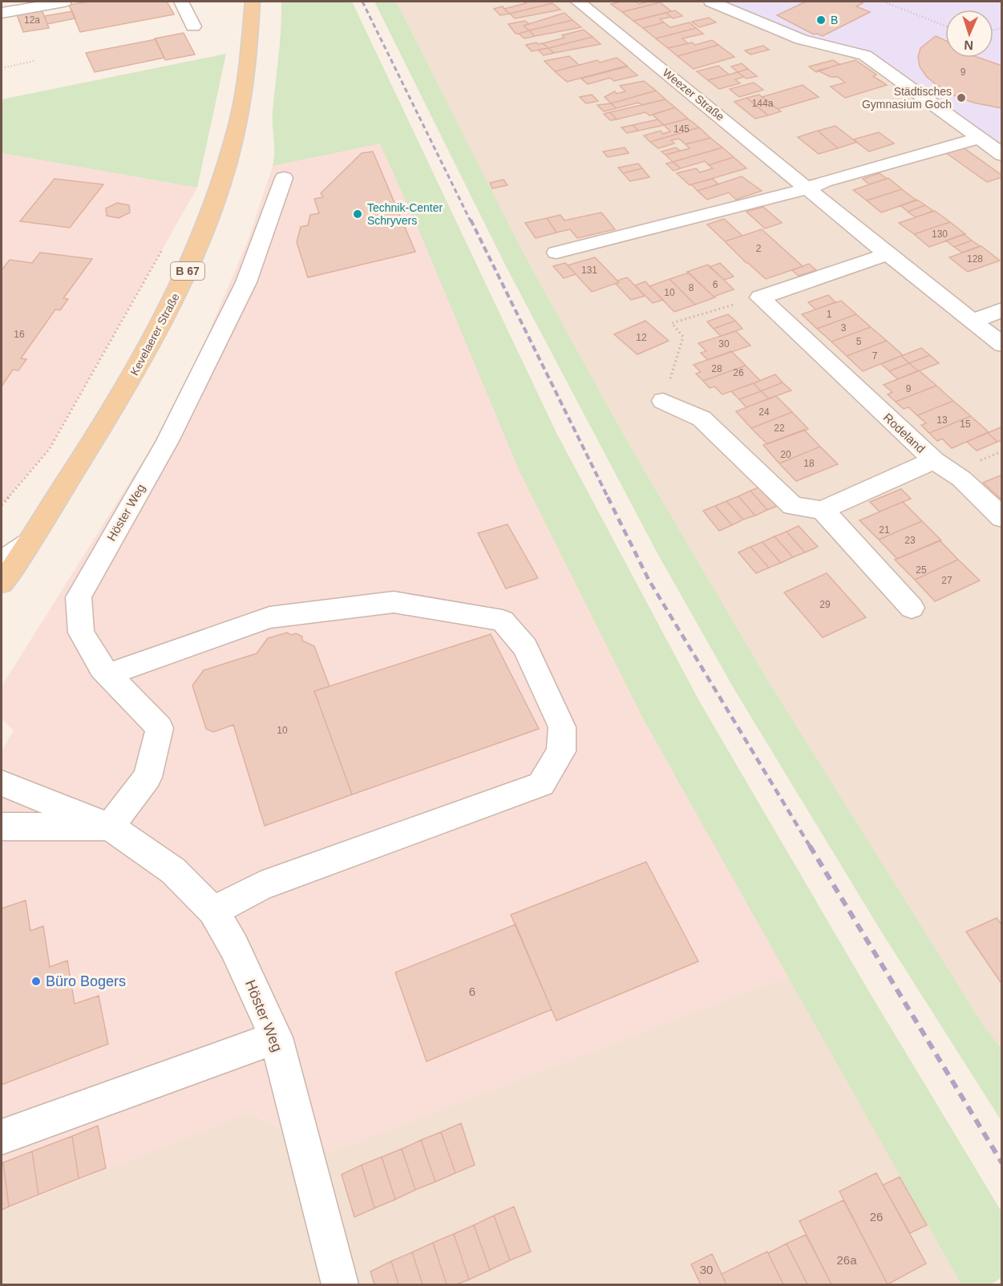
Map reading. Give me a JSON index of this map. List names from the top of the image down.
{
  "streets": {
    "main road": ["B 67", "Kevelaerer Straße"],
    "street": ["Weezer Straße", "Rodeland", "Höster Weg"]
  },
  "places": [
    "B",
    "Städtisches Gymnasium Goch",
    "Technik-Center Schryvers",
    "Büro Bogers"
  ],
  "house_numbers": [
    "12a",
    "9",
    "144a",
    "145",
    "130",
    "2",
    "128",
    "131",
    "6",
    "8",
    "10",
    "1",
    "3",
    "16",
    "12",
    "5",
    "30",
    "7",
    "28",
    "26",
    "9",
    "24",
    "13",
    "15",
    "22",
    "20",
    "18",
    "21",
    "23",
    "25",
    "27",
    "29",
    "10",
    "6",
    "26",
    "26a",
    "30"
  ],
  "north": "bottom"
}
